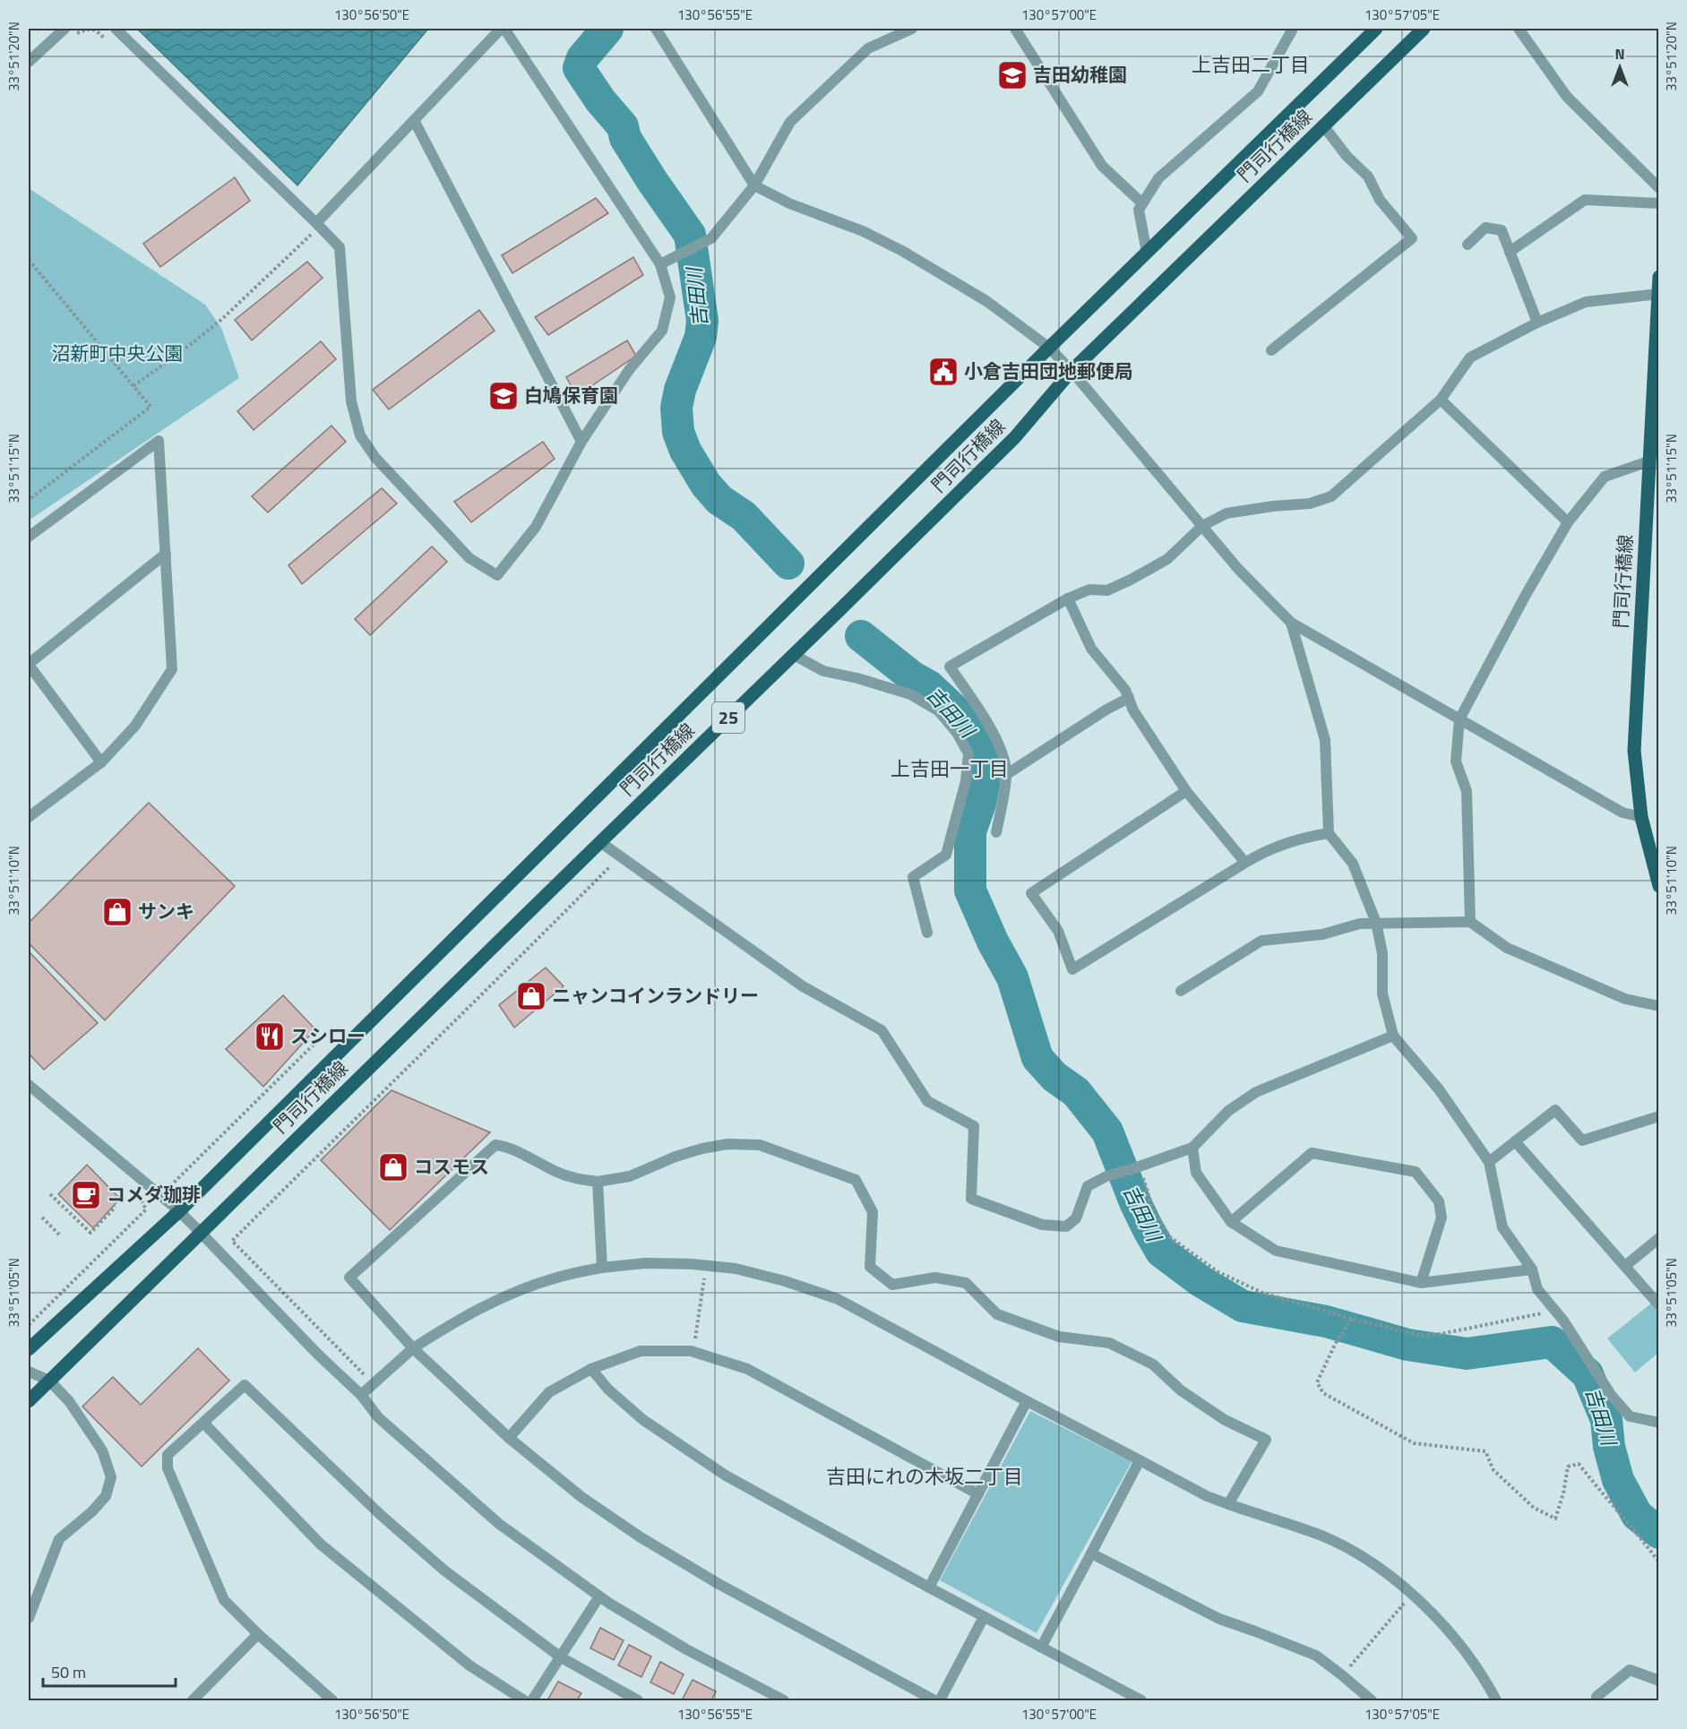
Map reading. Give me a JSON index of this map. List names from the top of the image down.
{
  "streets": {
    "main road": ["門司行橋線", "25"]
  },
  "districts": ["上吉田二丁目", "上吉田一丁目", "吉田にれの木坂二丁目"],
  "water": ["吉田川"],
  "parks": ["沼新町中央公園"],
  "places": {
    "school or university": ["吉田幼稚園", "白鳩保育園"],
    "public building": ["小倉吉田団地郵便局"],
    "shop": ["サンキ", "ニャンコインランドリー", "コスモス"],
    "restaurant": ["スシロー"],
    "cafe": ["コメダ珈琲"]
  },
  "scale_bar": "50 m",
  "north": "top",
  "coordinates": [
    "130°56'50\"E",
    "130°56'55\"E",
    "130°57'00\"E",
    "130°57'05\"E",
    "33°51'20\"N",
    "33°51'15\"N",
    "33°51'10\"N",
    "33°51'05\"N"
  ]
}
